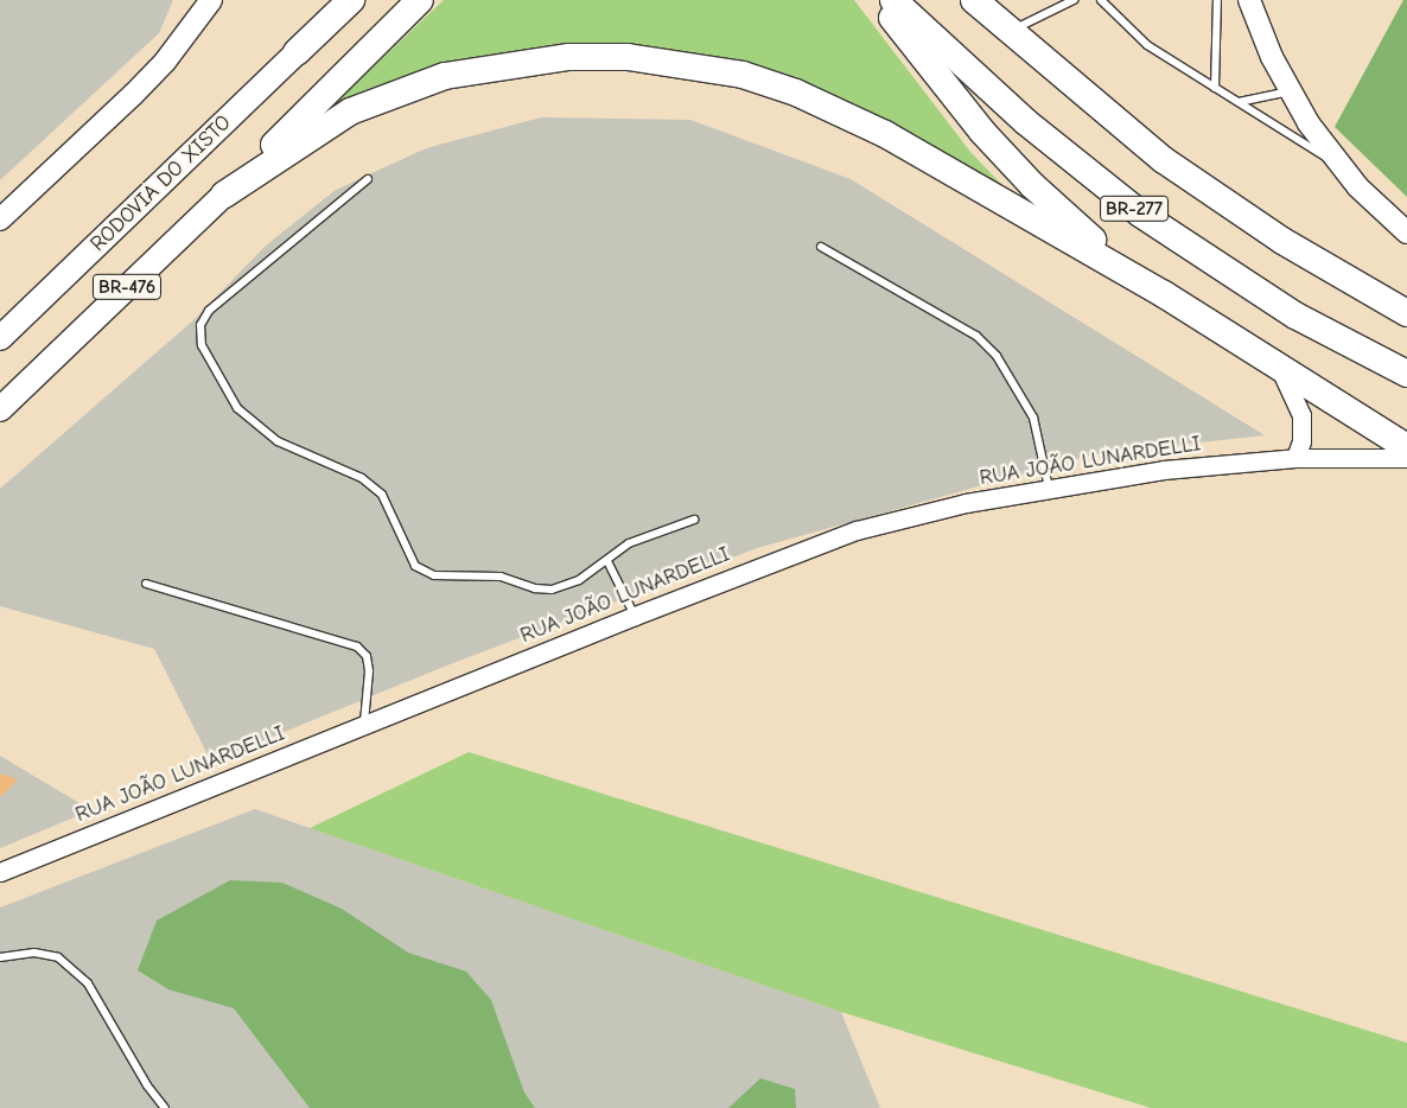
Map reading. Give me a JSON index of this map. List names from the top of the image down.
{
  "streets": {
    "highway": ["RODOVIA DO XISTO", "BR-277", "BR-476"],
    "street": ["RUA JOÃO LUNARDELLI"]
  }
}
